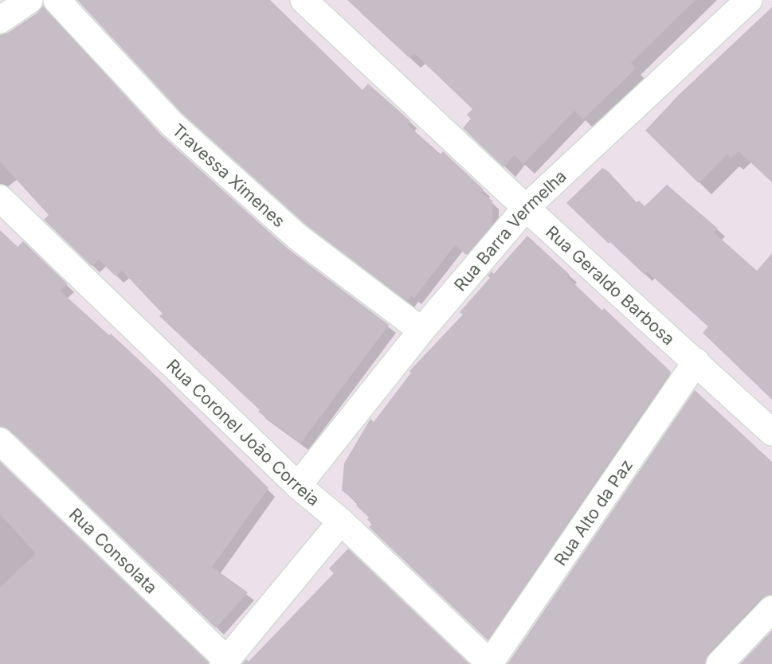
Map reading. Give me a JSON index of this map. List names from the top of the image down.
{
  "streets": {
    "street": [
      "Travessa Ximenes",
      "Rua Barra Vermelha",
      "Rua Geraldo Barbosa",
      "Rua Coronel João Correia",
      "Rua Alto da Paz",
      "Rua Consolata"
    ]
  },
  "crossings": [
    ["Travessa Ximenes", "Rua Barra Vermelha"],
    ["Rua Barra Vermelha", "Rua Geraldo Barbosa"],
    ["Rua Barra Vermelha", "Rua Coronel João Correia"],
    ["Rua Geraldo Barbosa", "Rua Alto da Paz"],
    ["Rua Coronel João Correia", "Rua Alto da Paz"]
  ]
}
